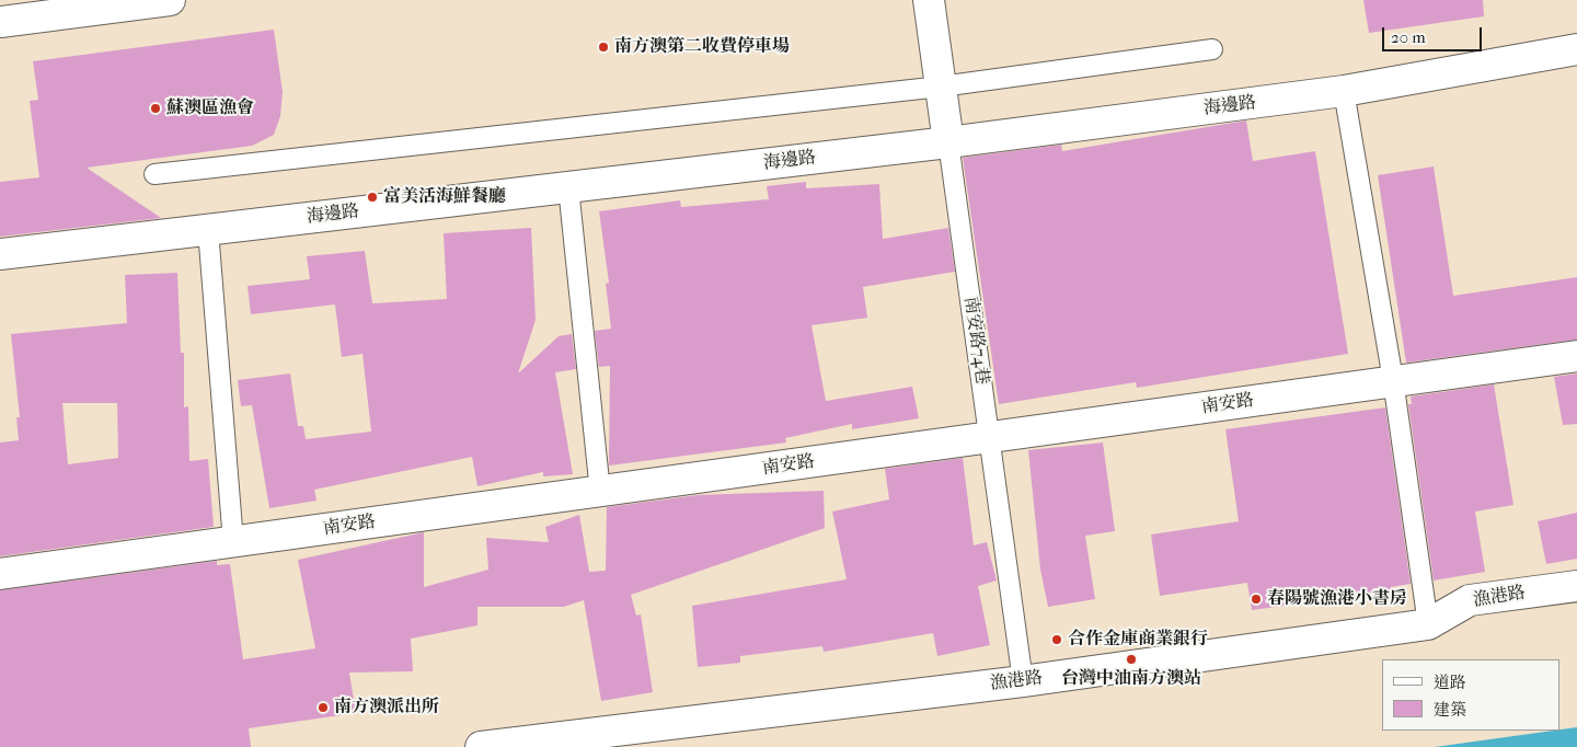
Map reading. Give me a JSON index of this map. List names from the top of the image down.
{
  "streets": {
    "street": [
      "海邊路",
      "南安路74巷",
      "南安路",
      "漁港路"
    ]
  },
  "crossings": [
    ["海邊路", "南安路74巷"],
    ["南安路74巷", "南安路"],
    ["南安路74巷", "漁港路"]
  ],
  "places": [
    "南方澳第二收費停車場",
    "蘇澳區漁會",
    "富美活海鮮餐廳",
    "春陽號漁港小書房",
    "合作金庫商業銀行",
    "台灣中油南方澳站",
    "南方澳派出所"
  ],
  "legend": ["道路", "建築"],
  "scale_bar": "20 m"
}
